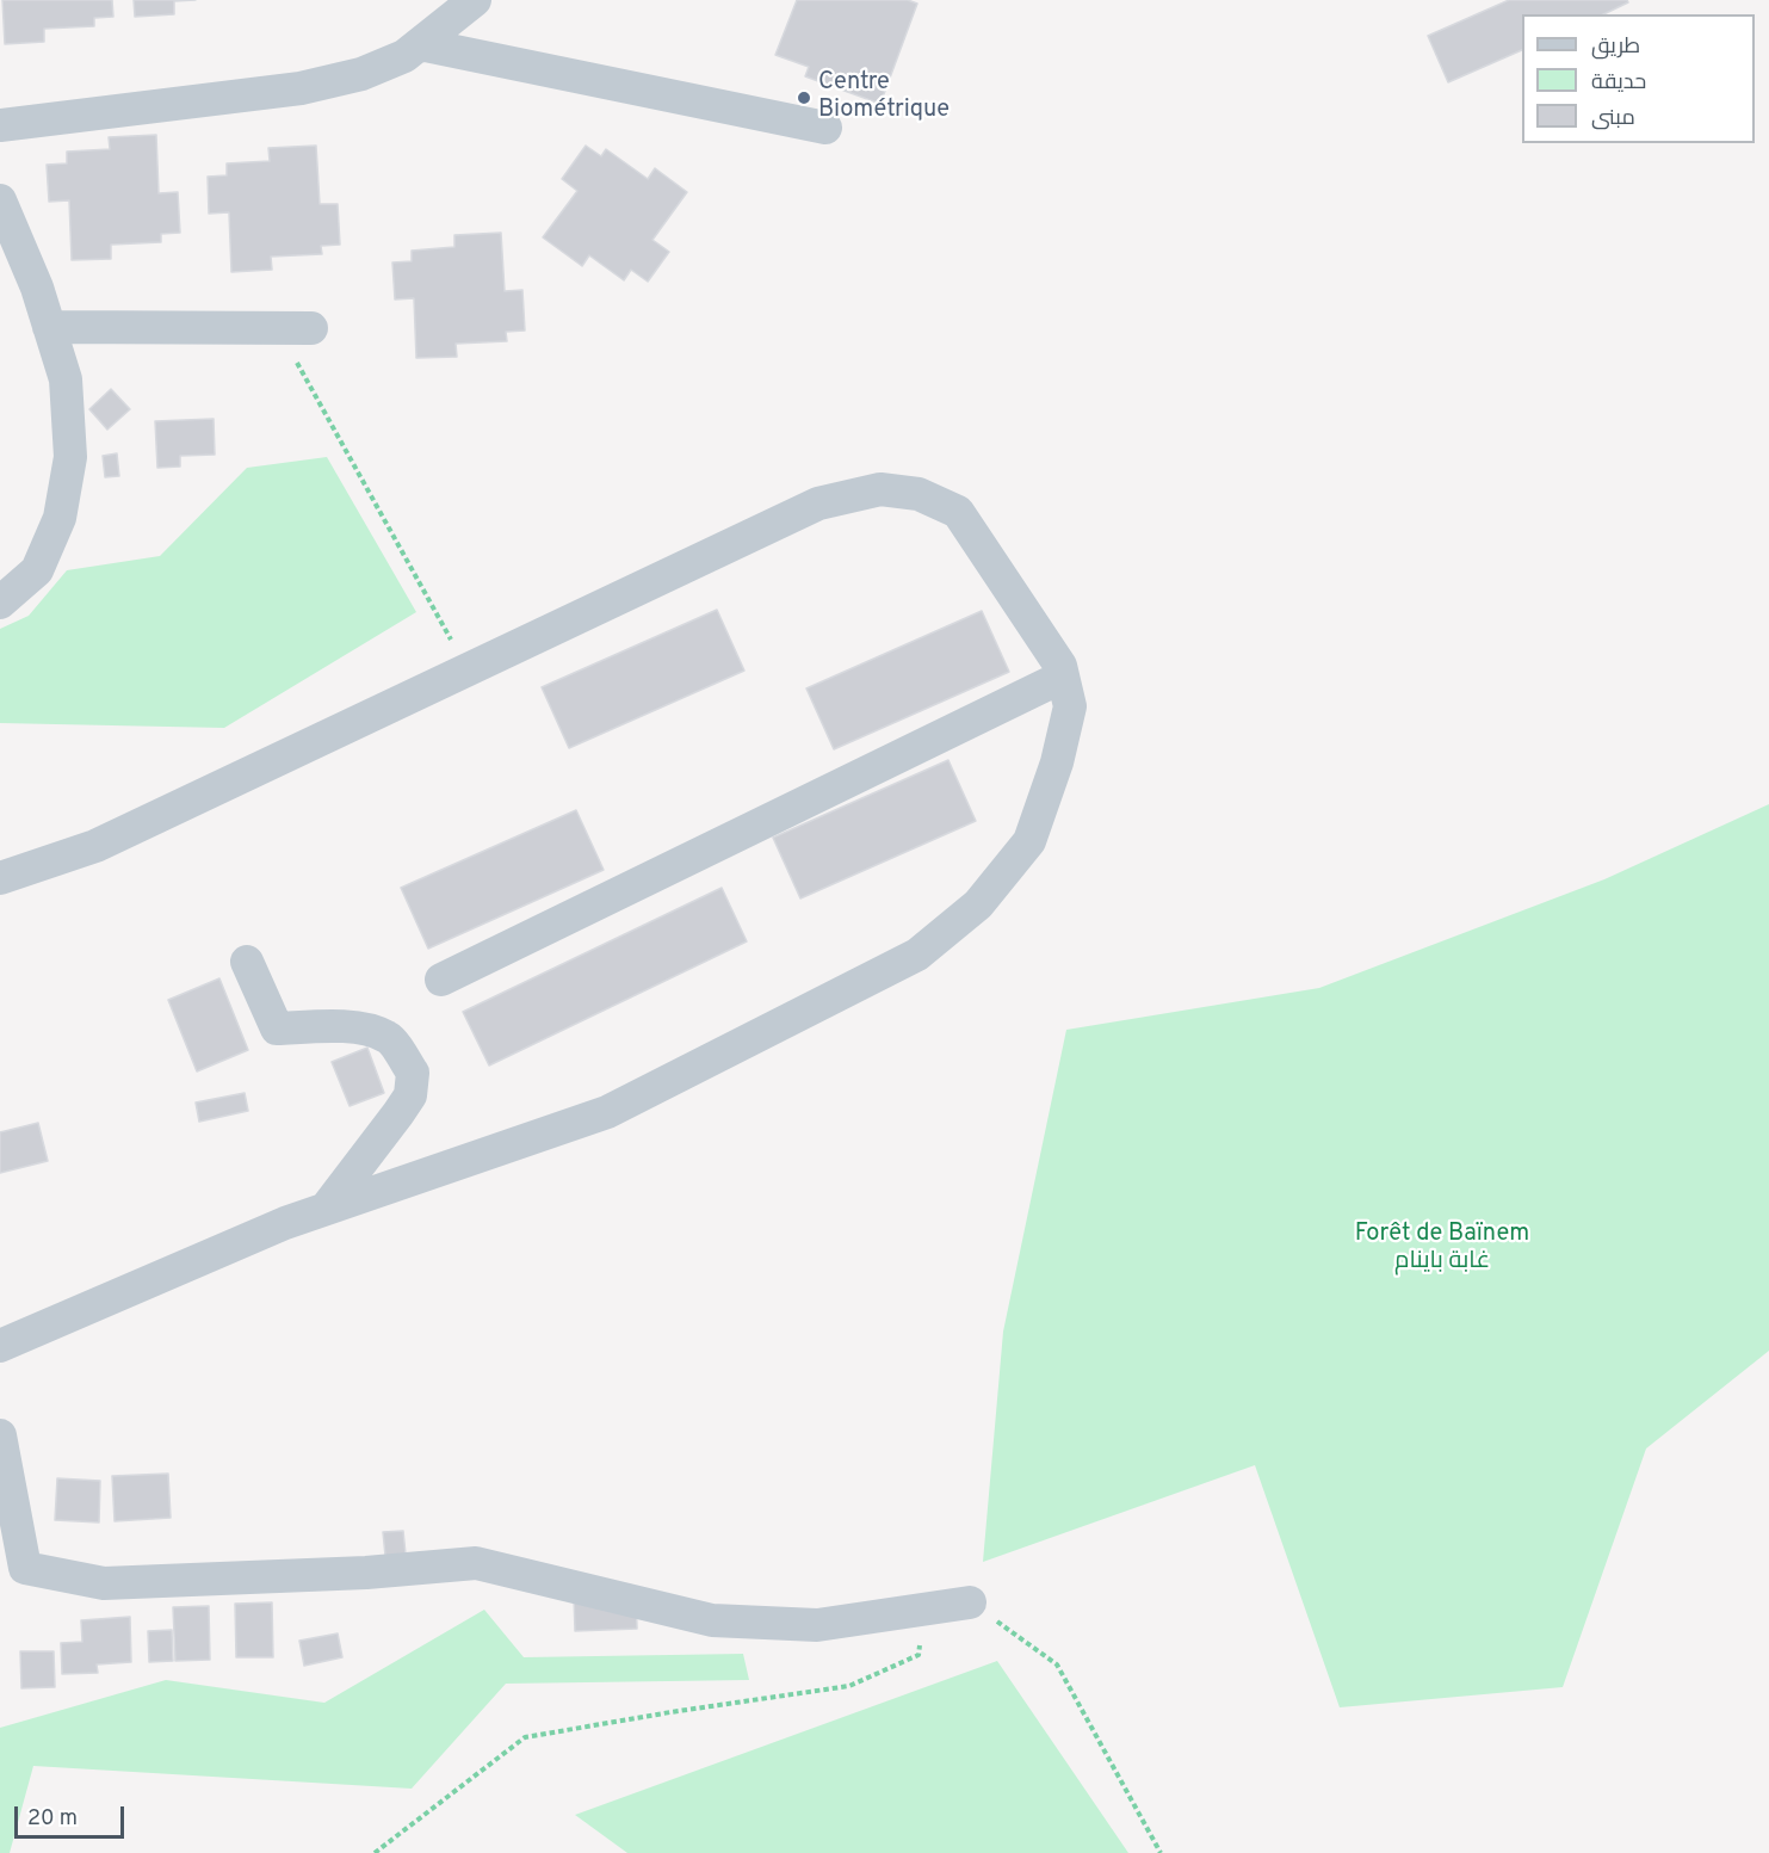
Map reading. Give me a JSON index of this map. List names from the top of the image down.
{
  "parks": ["Forêt de Baïnem غابة باينام"],
  "places": ["Centre Biométrique"],
  "legend": ["طريق", "حديقة", "مبنى"],
  "scale_bar": "20 m"
}
